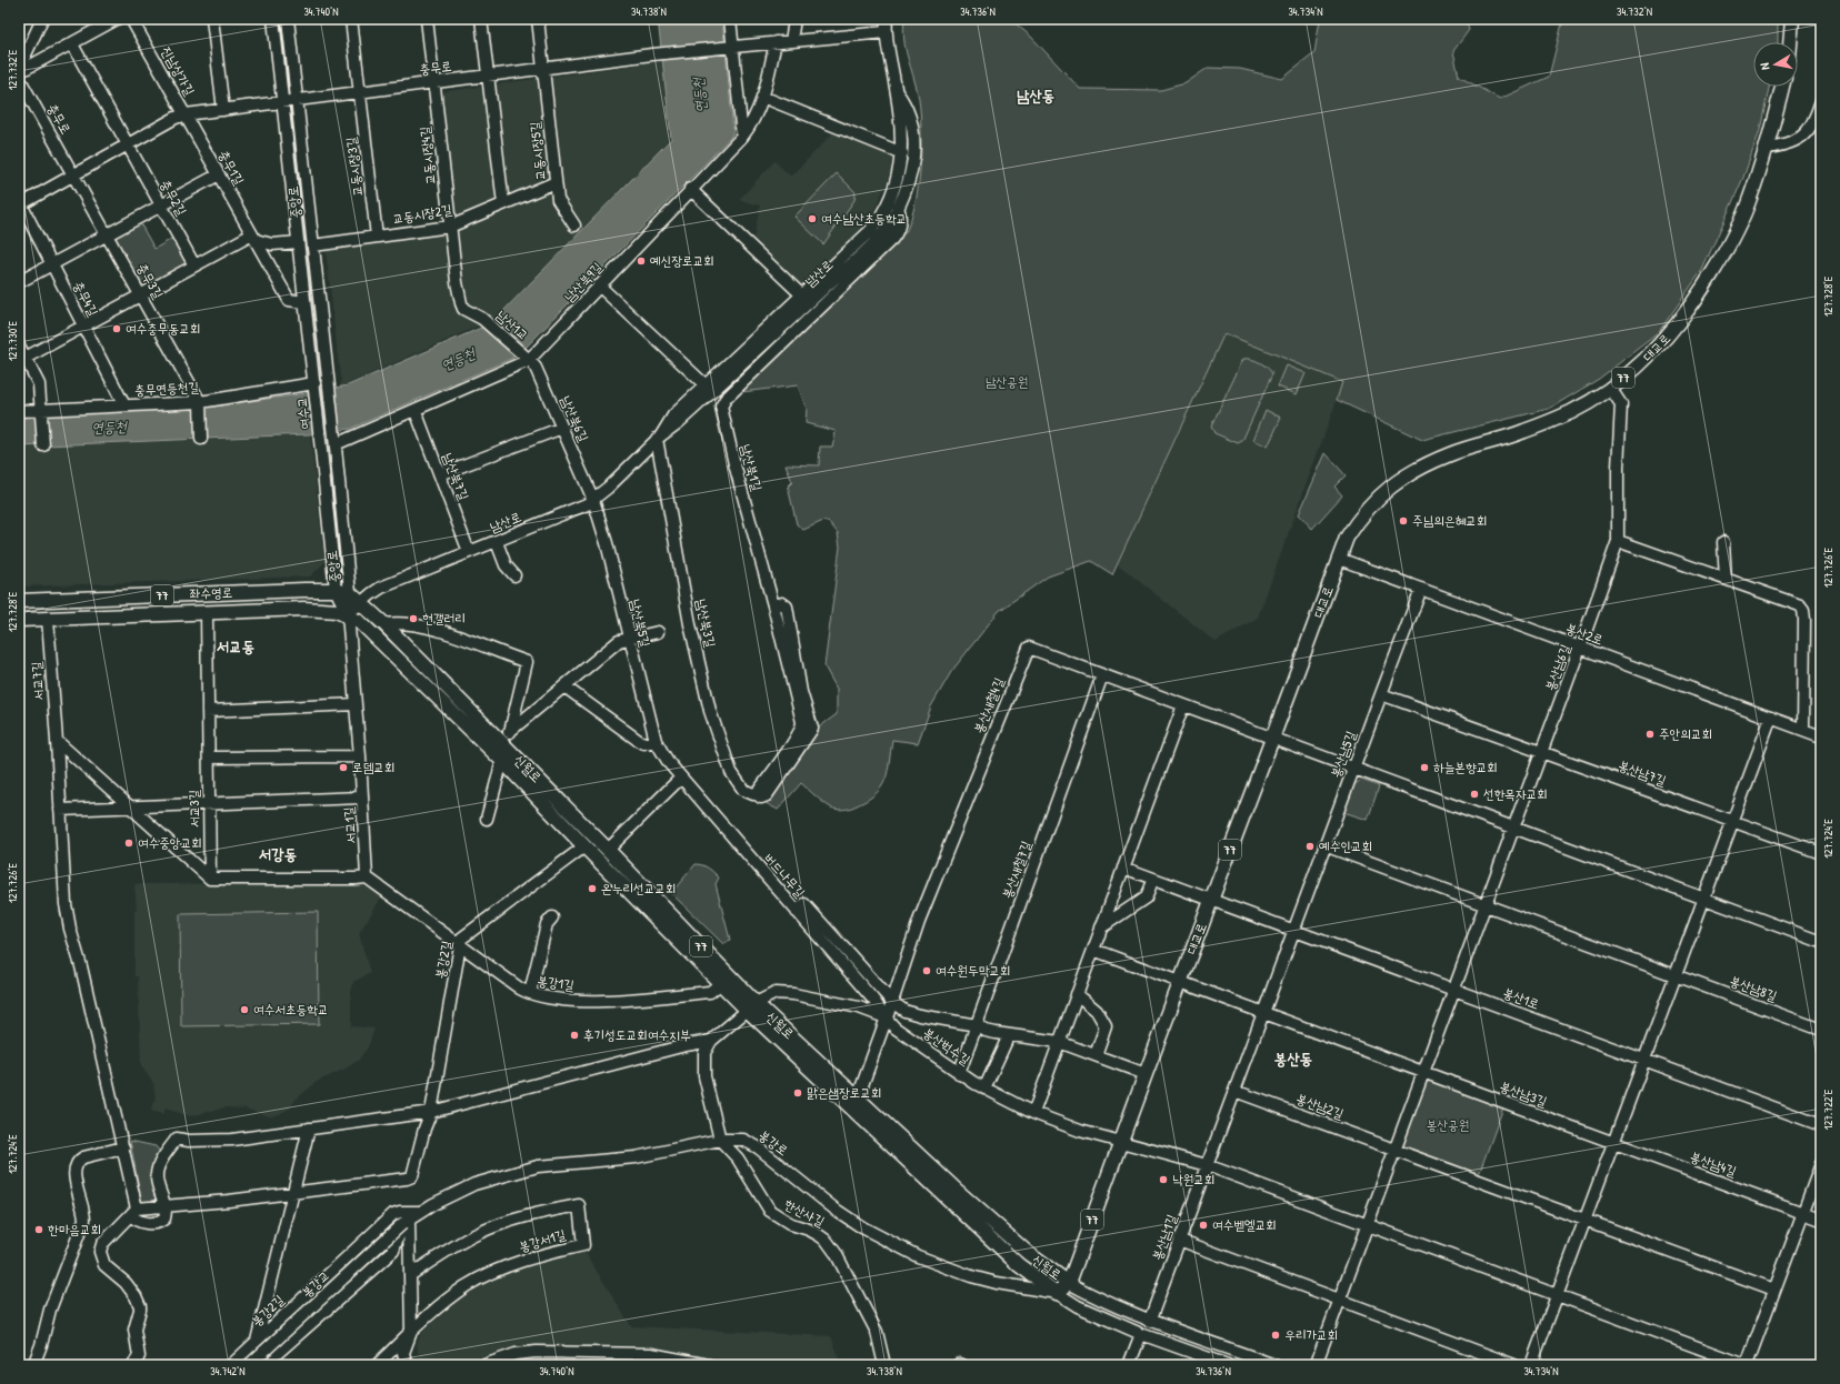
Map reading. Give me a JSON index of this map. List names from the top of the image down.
{
  "streets": {
    "main road": [
      "대교로",
      "77",
      "좌수영로",
      "신월로"
    ],
    "street": [
      "충무로",
      "진남상가길",
      "교동시장5길",
      "교동시장4길",
      "교동시장3길",
      "충무1길",
      "충무2길",
      "중앙로",
      "교동시장2길",
      "남산로",
      "충무3길",
      "남산북9길",
      "충무4길",
      "남산1교",
      "충무연등천길",
      "여수교",
      "남산북6길",
      "남산북1길",
      "남산북7길",
      "남산북5길",
      "남산북3길",
      "봉산2로",
      "봉산남6길",
      "서교7길",
      "봉산새철4길",
      "봉산남5길",
      "봉산남7길",
      "서교3길",
      "서교1길",
      "봉산새철7길",
      "버드나무길",
      "봉강2길",
      "봉강1길",
      "봉산남8길",
      "봉산1로",
      "봉산벅수길",
      "봉산남3길",
      "봉산남2길",
      "봉강로",
      "봉산남4길",
      "한산사길",
      "봉산남1길",
      "봉강서1길",
      "봉강교"
    ]
  },
  "crossings": [
    ["충무로", "진남상가길"],
    ["충무로", "교동시장5길"],
    ["충무로", "교동시장4길"],
    ["충무로", "교동시장3길"],
    ["충무로", "충무1길"],
    ["충무로", "충무2길"],
    ["충무로", "중앙로"],
    ["충무로", "충무3길"],
    ["충무로", "충무4길"],
    ["충무로", "여수교"],
    ["진남상가길", "충무1길"],
    ["교동시장5길", "교동시장2길"],
    ["교동시장4길", "교동시장2길"],
    ["교동시장4길", "남산1교"],
    ["교동시장3길", "교동시장2길"],
    ["충무1길", "여수교"],
    ["중앙로", "교동시장2길"],
    ["중앙로", "남산로"],
    ["중앙로", "남산북9길"],
    ["중앙로", "여수교"],
    ["중앙로", "좌수영로"],
    ["중앙로", "신월로"],
    ["중앙로", "서교1길"],
    ["남산로", "여수교"],
    ["남산로", "남산북6길"],
    ["남산로", "남산북1길"],
    ["남산로", "남산북7길"],
    ["남산로", "좌수영로"],
    ["남산로", "남산북5길"],
    ["남산로", "남산북3길"],
    ["남산로", "신월로"],
    ["남산로", "서교1길"],
    ["충무3길", "충무연등천길"],
    ["남산북9길", "남산1교"],
    ["남산북9길", "남산북6길"],
    ["남산북9길", "남산북7길"],
    ["충무4길", "충무연등천길"],
    ["남산1교", "남산북6길"],
    ["대교로", "봉산2로"],
    ["대교로", "봉산남6길"],
    ["대교로", "봉산새철4길"],
    ["대교로", "신월로"],
    ["대교로", "봉산1로"],
    ["대교로", "봉산벅수길"],
    ["충무연등천길", "여수교"],
    ["여수교", "좌수영로"],
    ["여수교", "신월로"],
    ["여수교", "서교1길"],
    ["남산북6길", "남산북5길"],
    ["남산북1길", "남산북3길"],
    ["좌수영로", "서교7길"],
    ["좌수영로", "신월로"],
    ["좌수영로", "서교3길"],
    ["좌수영로", "서교1길"],
    ["남산북5길", "버드나무길"],
    ["봉산2로", "봉산남6길"],
    ["봉산2로", "봉산남5길"],
    ["봉산남6길", "봉산남7길"],
    ["봉산남6길", "봉산1로"],
    ["서교7길", "봉강2길"],
    ["봉산새철4길", "봉산남5길"],
    ["봉산새철4길", "신월로"],
    ["봉산새철4길", "봉산새철7길"],
    ["봉산새철4길", "버드나무길"],
    ["봉산새철4길", "봉산벅수길"],
    ["봉산남5길", "봉산1로"],
    ["봉산남5길", "봉산남1길"],
    ["신월로", "서교1길"],
    ["신월로", "봉강2길"],
    ["신월로", "봉강1길"],
    ["신월로", "봉산벅수길"],
    ["신월로", "봉강로"],
    ["신월로", "봉산남1길"],
    ["서교1길", "봉강1길"],
    ["봉산새철7길", "봉산벅수길"],
    ["버드나무길", "봉산벅수길"],
    ["봉강2길", "봉강1길"],
    ["봉강2길", "봉강로"],
    ["봉산1로", "봉산남1길"],
    ["봉산남3길", "봉산남4길"],
    ["봉산남2길", "봉산남1길"],
    ["봉강로", "한산사길"],
    ["봉강로", "봉강교"]
  ],
  "districts": [
    "남산동",
    "서교동",
    "서강동",
    "봉산동"
  ],
  "water": ["연등천"],
  "parks": ["남산공원", "봉산공원"],
  "places": [
    "여수남산초등학교",
    "예신장로교회",
    "여수충무동교회",
    "주님의은혜교회",
    "현갤러리",
    "주안의교회",
    "로뎀교회",
    "하늘본향교회",
    "선한목자교회",
    "여수중앙교회",
    "예수인교회",
    "온누리선교교회",
    "여수원두막교회",
    "여수서초등학교",
    "후기성도교회여수지부",
    "맑은샘장로교회",
    "낙원교회",
    "여수벧엘교회",
    "한마음교회",
    "우리가교회"
  ],
  "north": "left",
  "coordinates": [
    "34.740°N",
    "34.738°N",
    "34.736°N",
    "34.734°N",
    "34.732°N",
    "127.732°E",
    "127.728°E",
    "127.730°E",
    "127.726°E",
    "127.724°E",
    "127.722°E",
    "34.742°N"
  ]
}
